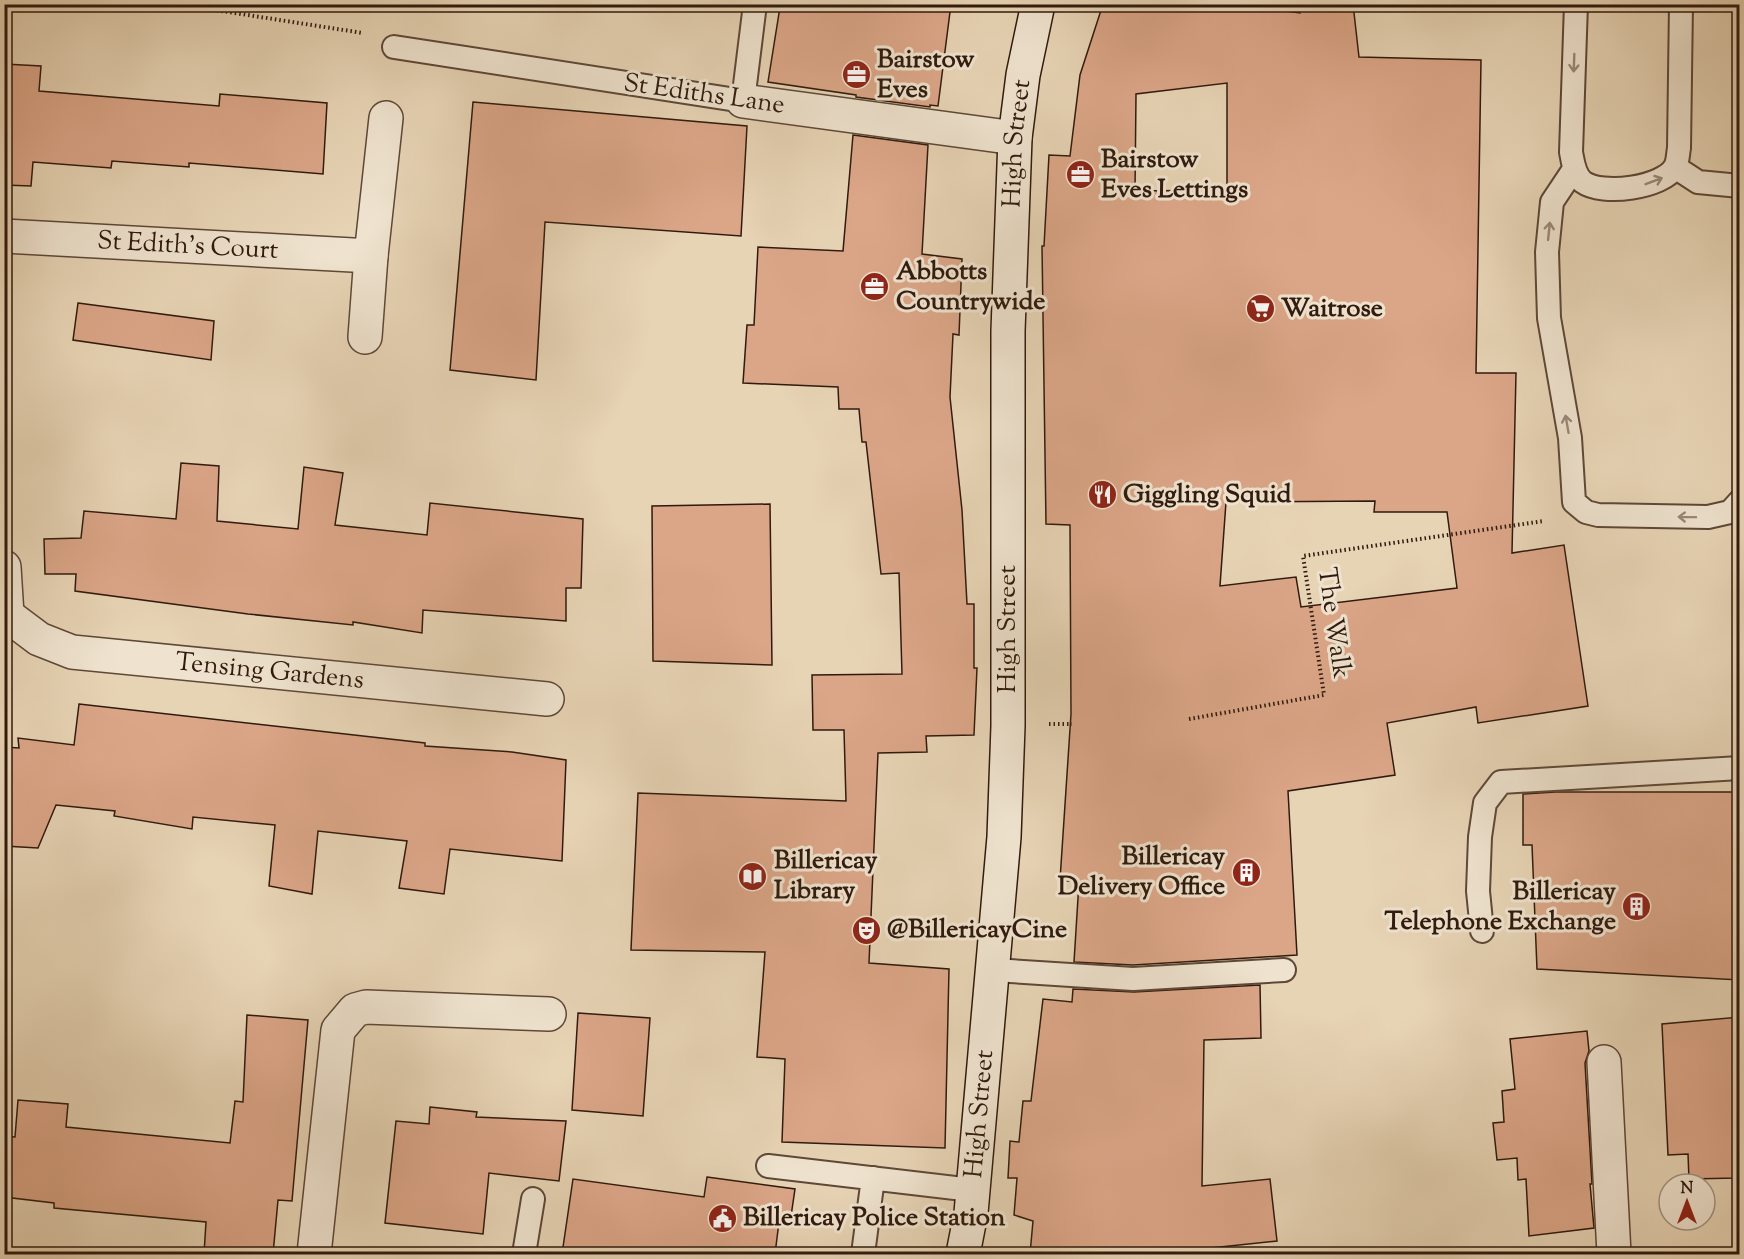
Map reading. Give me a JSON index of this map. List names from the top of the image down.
{
  "streets": {
    "street": [
      "St Ediths Lane",
      "High Street",
      "St Edith's Court",
      "Tensing Gardens"
    ],
    "path": ["The Walk"]
  },
  "crossings": [
    ["St Ediths Lane", "High Street"]
  ],
  "places": {
    "office": ["Bairstow Eves", "Bairstow Eves Lettings", "Abbotts Countrywide"],
    "supermarket": ["Waitrose"],
    "restaurant": ["Giggling Squid"],
    "building": ["Billericay Delivery Office", "Billericay Telephone Exchange"],
    "library": ["Billericay Library"],
    "theatre": ["@BillericayCine"],
    "public building": ["Billericay Police Station"]
  },
  "north": "top"
}
